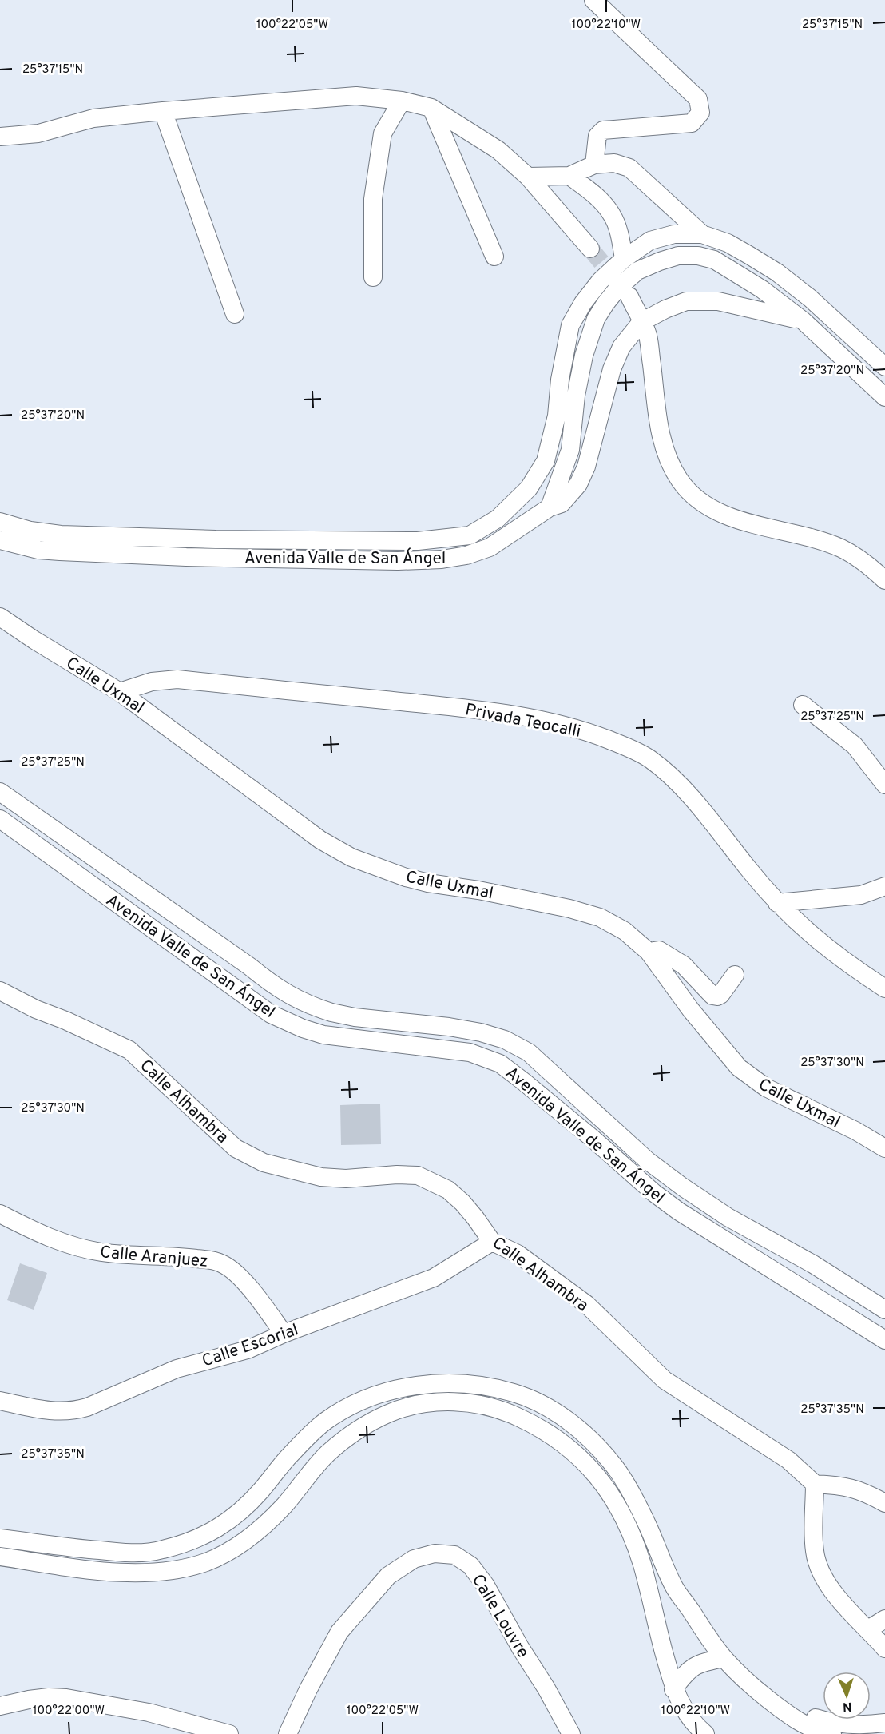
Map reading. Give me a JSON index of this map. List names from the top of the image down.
{
  "streets": {
    "street": [
      "Avenida Valle de San Ángel",
      "Calle Uxmal",
      "Privada Teocalli",
      "Calle Alhambra",
      "Calle Aranjuez",
      "Calle Escorial",
      "Calle Louvre"
    ]
  },
  "crossings": [
    ["Calle Uxmal", "Privada Teocalli"],
    ["Calle Alhambra", "Calle Escorial"],
    ["Calle Aranjuez", "Calle Escorial"]
  ],
  "north": "bottom",
  "coordinates": [
    "25°37'15\"N",
    "100°22'05\"W",
    "100°22'10\"W",
    "25°37'20\"N",
    "25°37'25\"N",
    "25°37'30\"N",
    "25°37'35\"N",
    "100°22'00\"W"
  ]
}
